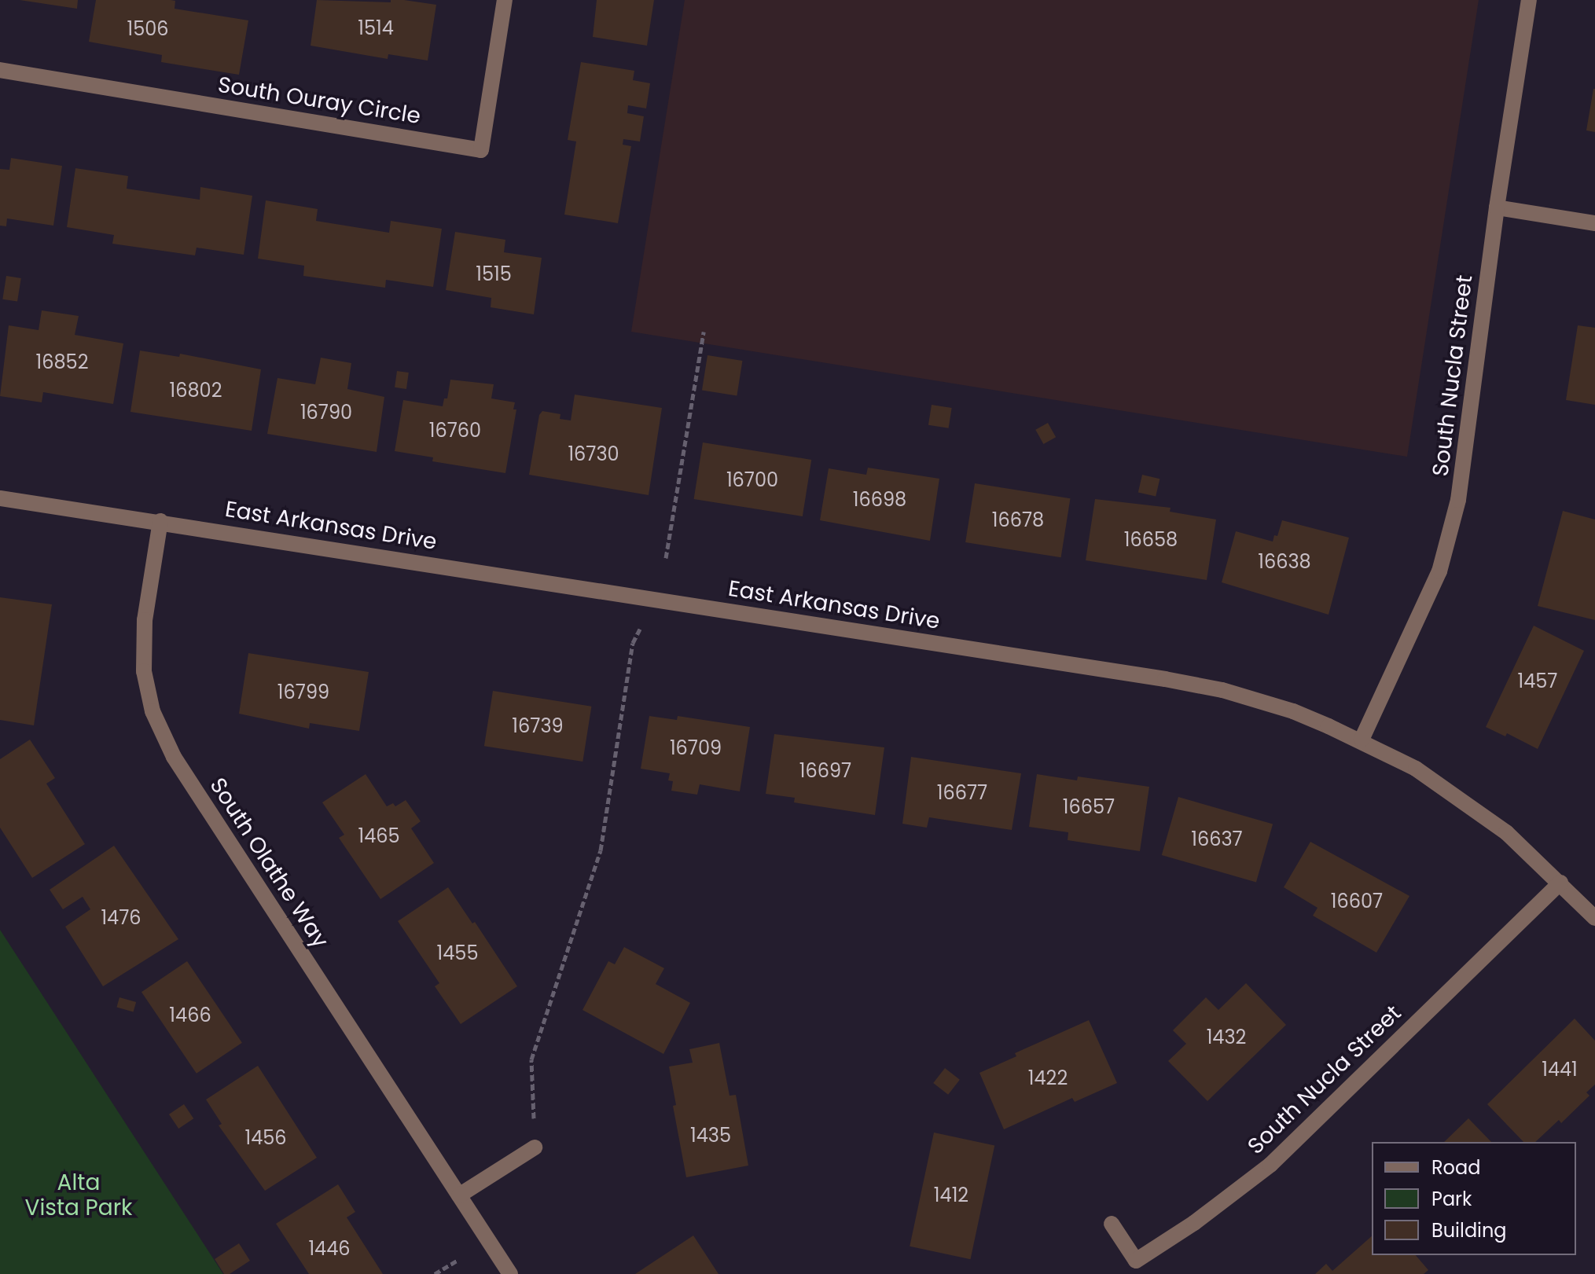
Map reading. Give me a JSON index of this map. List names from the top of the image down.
{
  "streets": {
    "street": [
      "South Ouray Circle",
      "South Nucla Street",
      "East Arkansas Drive",
      "South Olathe Way"
    ]
  },
  "crossings": [
    ["South Nucla Street", "East Arkansas Drive"],
    ["East Arkansas Drive", "South Olathe Way"]
  ],
  "parks": ["Alta Vista Park"],
  "house_numbers": [
    "1514",
    "1506",
    "1515",
    "16852",
    "16802",
    "16790",
    "16760",
    "16730",
    "16700",
    "16698",
    "16678",
    "16658",
    "16638",
    "1457",
    "16799",
    "16739",
    "16709",
    "16697",
    "16677",
    "16657",
    "1465",
    "16637",
    "16607",
    "1476",
    "1455",
    "1466",
    "1432",
    "1441",
    "1422",
    "1435",
    "1456",
    "1412",
    "1446"
  ],
  "legend": ["Road", "Park", "Building"]
}
